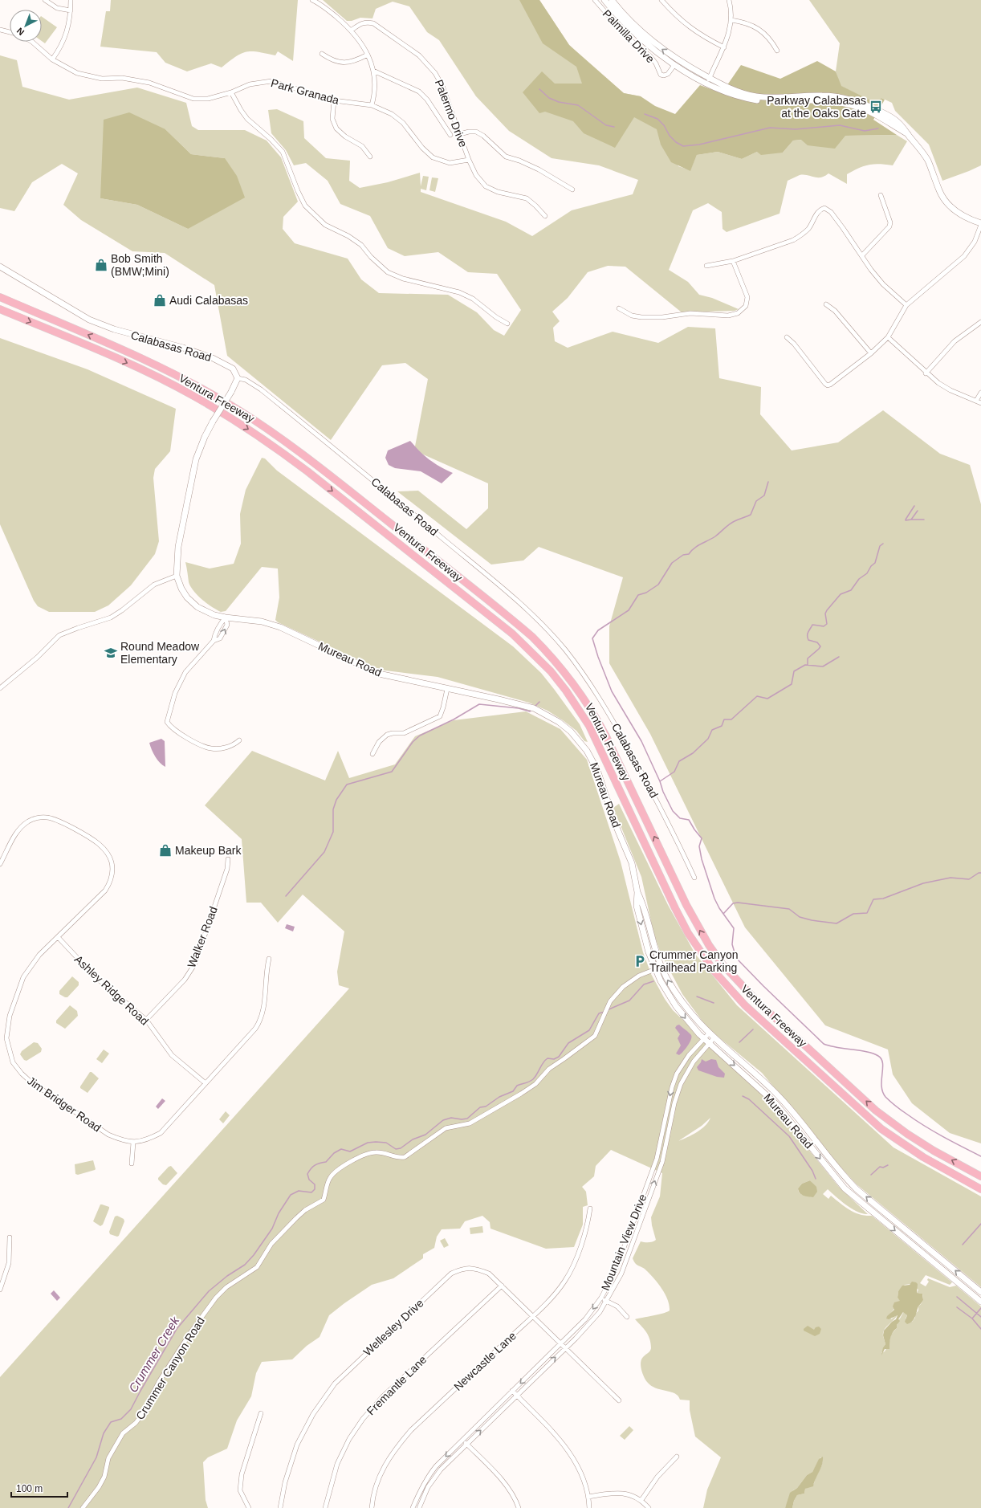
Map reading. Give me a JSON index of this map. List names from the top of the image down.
{
  "streets": {
    "highway": ["Ventura Freeway"],
    "main road": ["Calabasas Road", "Mureau Road"],
    "street": [
      "Palmilla Drive",
      "Park Granada",
      "Palermo Drive",
      "Walker Road",
      "Ashley Ridge Road",
      "Jim Bridger Road",
      "Mountain View Drive",
      "Wellesley Drive",
      "Newcastle Lane",
      "Crummer Canyon Road",
      "Fremantle Lane"
    ]
  },
  "crossings": [
    ["Park Granada", "Palermo Drive"],
    ["Calabasas Road", "Mureau Road"],
    ["Mureau Road", "Mountain View Drive"],
    ["Mureau Road", "Crummer Canyon Road"],
    ["Walker Road", "Ashley Ridge Road"],
    ["Ashley Ridge Road", "Jim Bridger Road"],
    ["Mountain View Drive", "Wellesley Drive"],
    ["Wellesley Drive", "Newcastle Lane"],
    ["Wellesley Drive", "Fremantle Lane"]
  ],
  "water": ["Crummer Creek"],
  "places": {
    "bus stop": ["Parkway Calabasas at the Oaks Gate"],
    "shop": ["Bob Smith (BMW;Mini)", "Audi Calabasas", "Makeup Bark"],
    "school or university": ["Round Meadow Elementary"],
    "parking": ["Crummer Canyon Trailhead Parking"]
  },
  "scale_bar": "100 m",
  "north": "bottom left"
}
